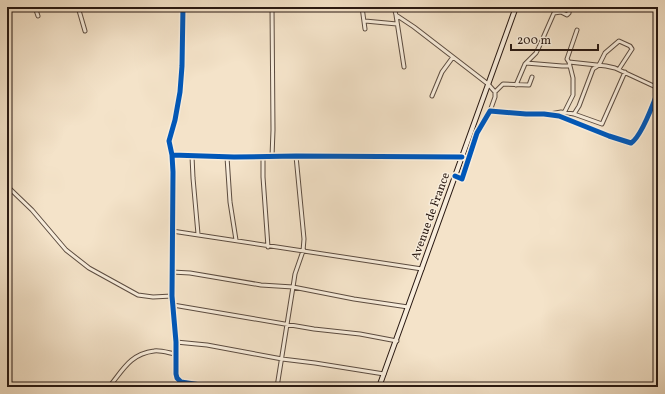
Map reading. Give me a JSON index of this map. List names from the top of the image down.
{
  "streets": {
    "street": ["Avenue de France"]
  },
  "scale_bar": "200 m"
}
